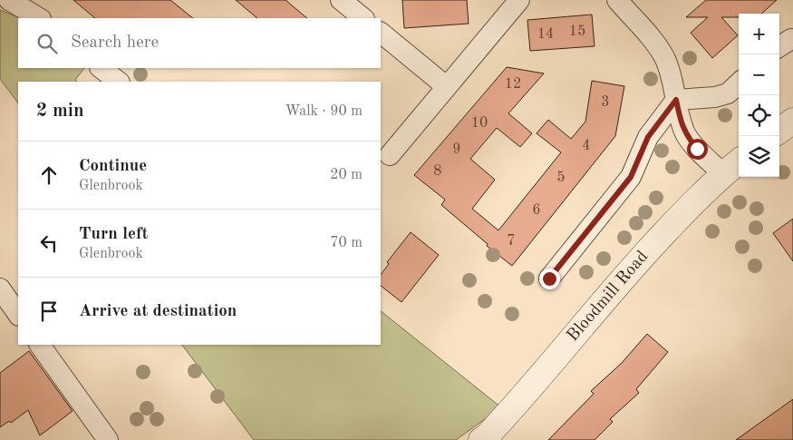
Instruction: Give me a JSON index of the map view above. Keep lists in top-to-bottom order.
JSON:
{
  "streets": {
    "street": ["Bloodmill Road"]
  },
  "house_numbers": [
    "15",
    "14",
    "12",
    "3",
    "10",
    "4",
    "9",
    "8",
    "5",
    "6",
    "7"
  ],
  "page": {
    "map_buttons": ["+", "−"],
    "search": "Search here",
    "heading": ["2 min", "Walk · 90 m"],
    "list": [
      ["Continue", "Glenbrook", "20 m"],
      ["Turn left", "Glenbrook", "70 m"],
      "Arrive at destination"
    ]
  }
}
